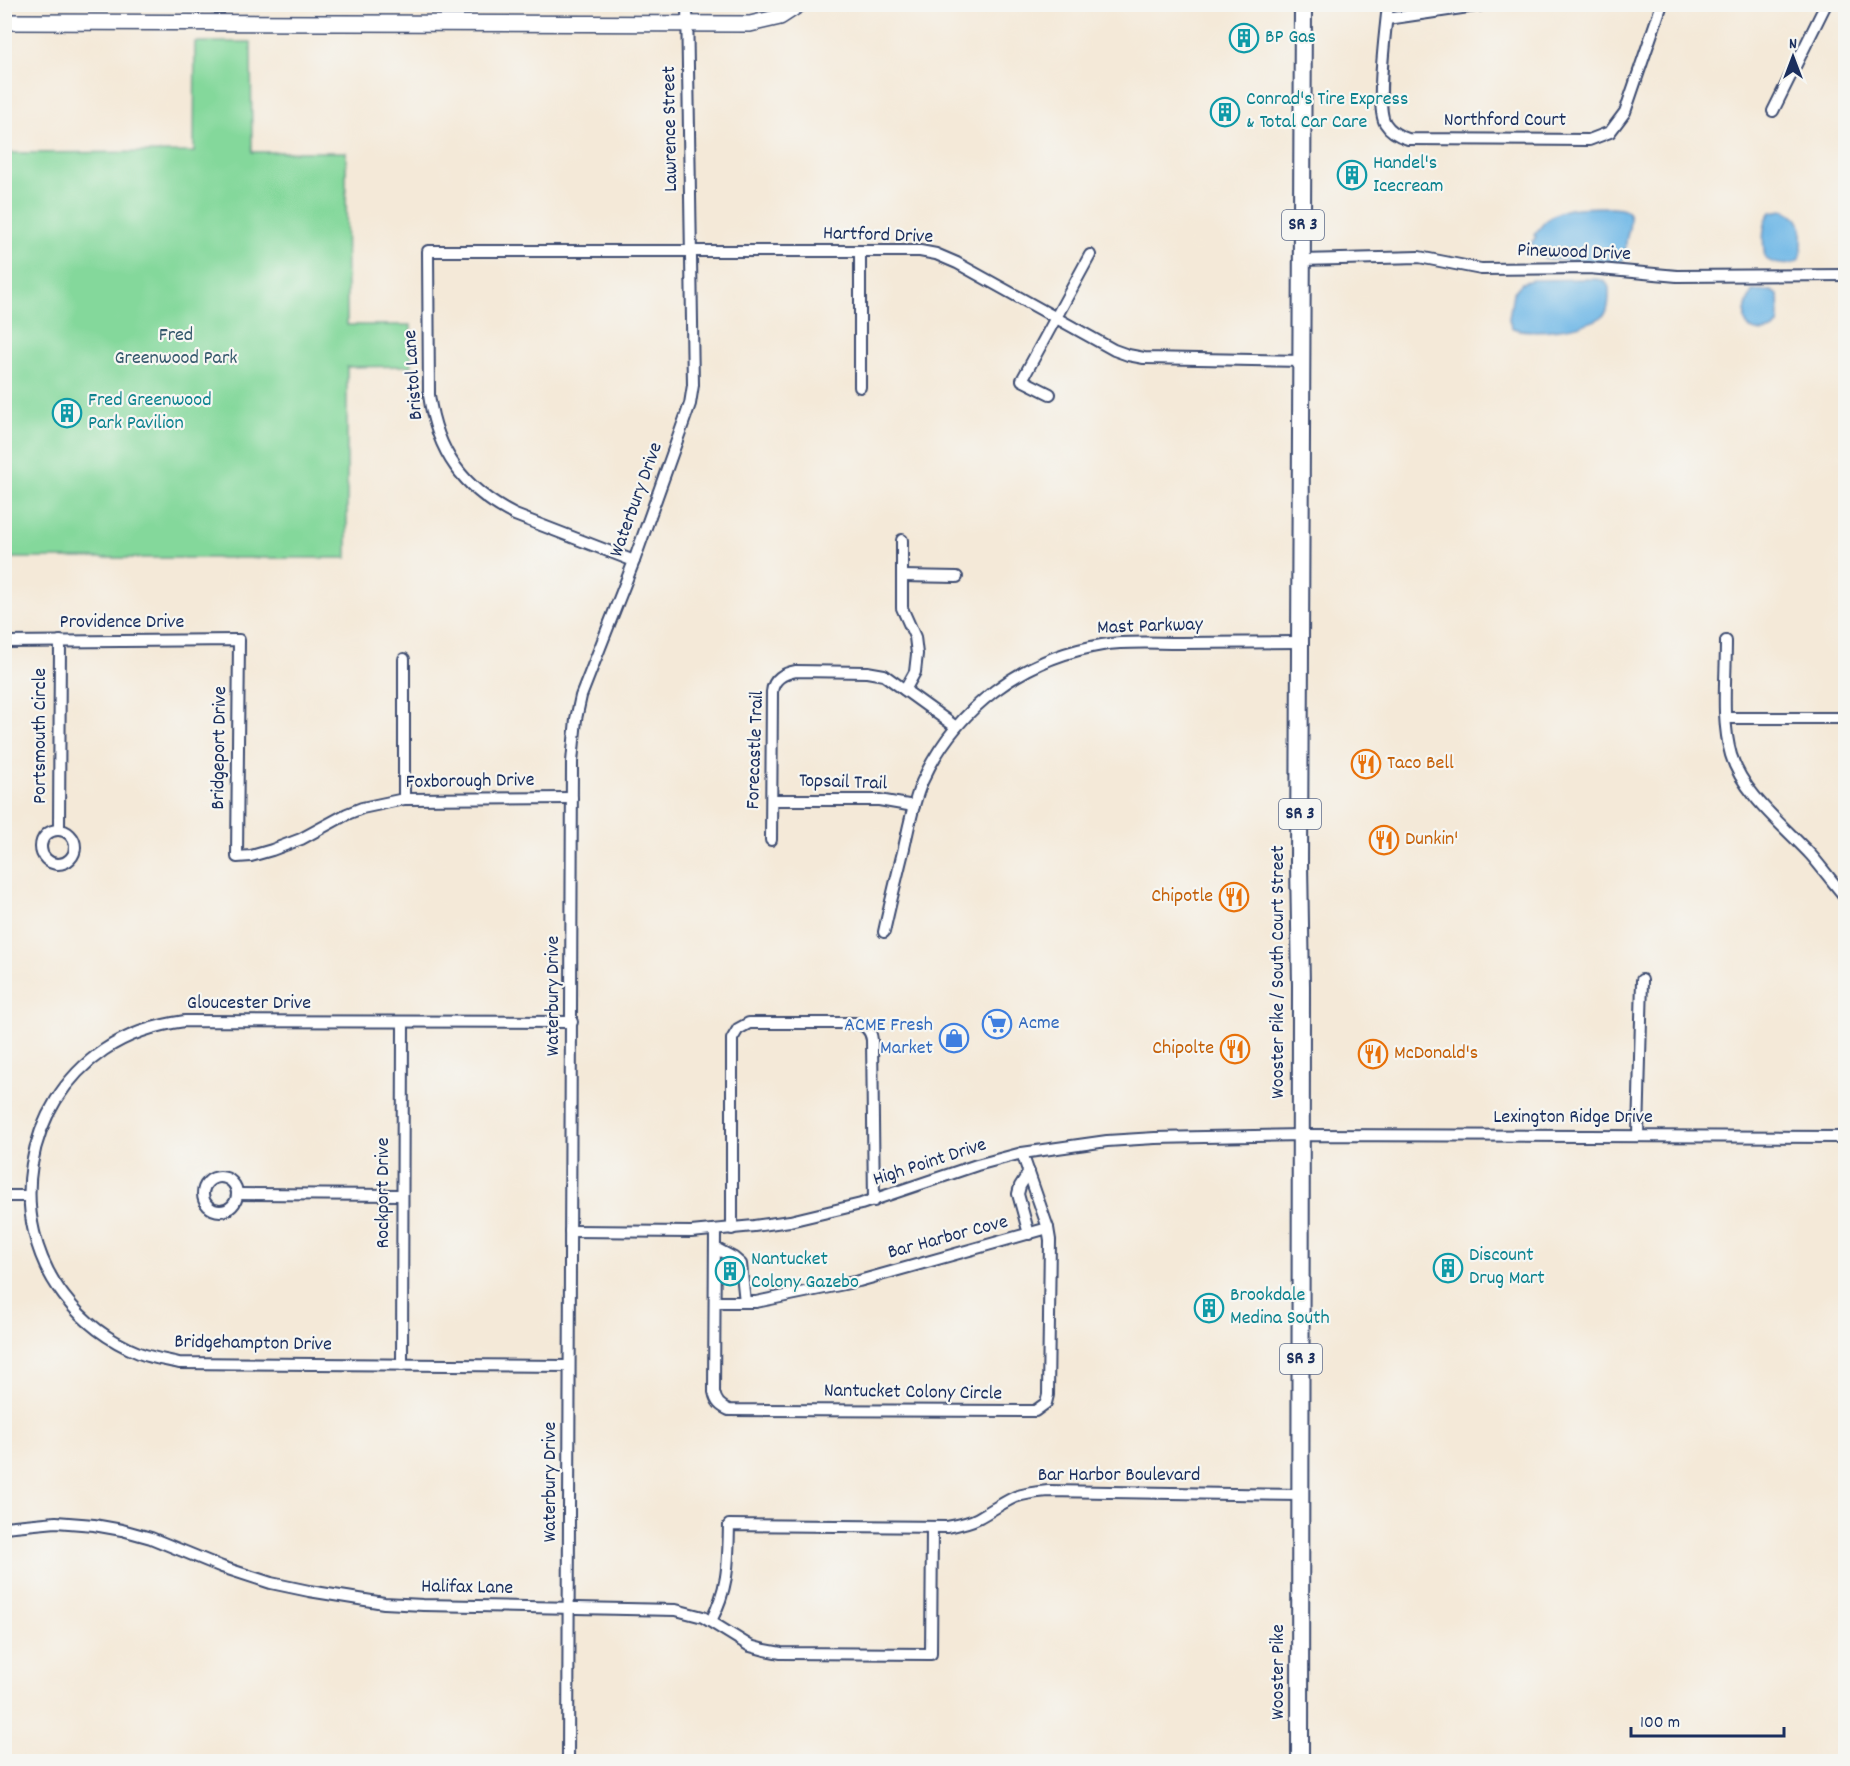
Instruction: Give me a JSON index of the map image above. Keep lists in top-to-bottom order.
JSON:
{
  "streets": {
    "main road": ["SR 3", "Wooster Pike / South Court Street", "Wooster Pike"],
    "street": [
      "Northford Court",
      "Lawrence Street",
      "Hartford Drive",
      "Pinewood Drive",
      "Bristol Lane",
      "Waterbury Drive",
      "Providence Drive",
      "Mast Parkway",
      "Portsmouth Circle",
      "Bridgeport Drive",
      "Forecastle Trail",
      "Foxborough Drive",
      "Topsail Trail",
      "Gloucester Drive",
      "Lexington Ridge Drive",
      "High Point Drive",
      "Rockport Drive",
      "Bar Harbor Cove",
      "Bridgehampton Drive",
      "Nantucket Colony Circle",
      "Bar Harbor Boulevard",
      "Halifax Lane"
    ]
  },
  "crossings": [
    ["Lawrence Street", "Hartford Drive"],
    ["Lawrence Street", "Waterbury Drive"],
    ["SR 3", "Hartford Drive"],
    ["SR 3", "Pinewood Drive"],
    ["SR 3", "Wooster Pike / South Court Street"],
    ["Hartford Drive", "Bristol Lane"],
    ["Hartford Drive", "Waterbury Drive"],
    ["Hartford Drive", "Wooster Pike / South Court Street"],
    ["Bristol Lane", "Waterbury Drive"],
    ["Waterbury Drive", "Foxborough Drive"],
    ["Waterbury Drive", "Gloucester Drive"],
    ["Waterbury Drive", "High Point Drive"],
    ["Waterbury Drive", "Bridgehampton Drive"],
    ["Waterbury Drive", "Halifax Lane"],
    ["Providence Drive", "Portsmouth Circle"],
    ["Providence Drive", "Bridgeport Drive"],
    ["Mast Parkway", "Forecastle Trail"],
    ["Mast Parkway", "Topsail Trail"],
    ["Mast Parkway", "Wooster Pike / South Court Street"],
    ["Bridgeport Drive", "Foxborough Drive"],
    ["Forecastle Trail", "Topsail Trail"],
    ["Wooster Pike / South Court Street", "Lexington Ridge Drive"],
    ["Wooster Pike / South Court Street", "High Point Drive"],
    ["Wooster Pike / South Court Street", "Bar Harbor Boulevard"],
    ["Wooster Pike / South Court Street", "Wooster Pike"],
    ["Gloucester Drive", "Rockport Drive"],
    ["Gloucester Drive", "Bridgehampton Drive"],
    ["Lexington Ridge Drive", "High Point Drive"],
    ["High Point Drive", "Nantucket Colony Circle"],
    ["Rockport Drive", "Bridgehampton Drive"],
    ["Bar Harbor Cove", "Nantucket Colony Circle"],
    ["Bar Harbor Boulevard", "Halifax Lane"]
  ],
  "parks": ["Fred Greenwood Park"],
  "places": {
    "building": [
      "BP Gas",
      "Conrad's Tire Express & Total Car Care",
      "Handel's Icecream",
      "Fred Greenwood Park Pavilion",
      "Discount Drug Mart",
      "Nantucket Colony Gazebo",
      "Brookdale Medina South"
    ],
    "restaurant": [
      "Taco Bell",
      "Dunkin'",
      "Chipotle",
      "Chipolte",
      "McDonald's"
    ],
    "supermarket": ["Acme"],
    "shop": ["ACME Fresh Market"]
  },
  "scale_bar": "100 m",
  "north": "top"
}
